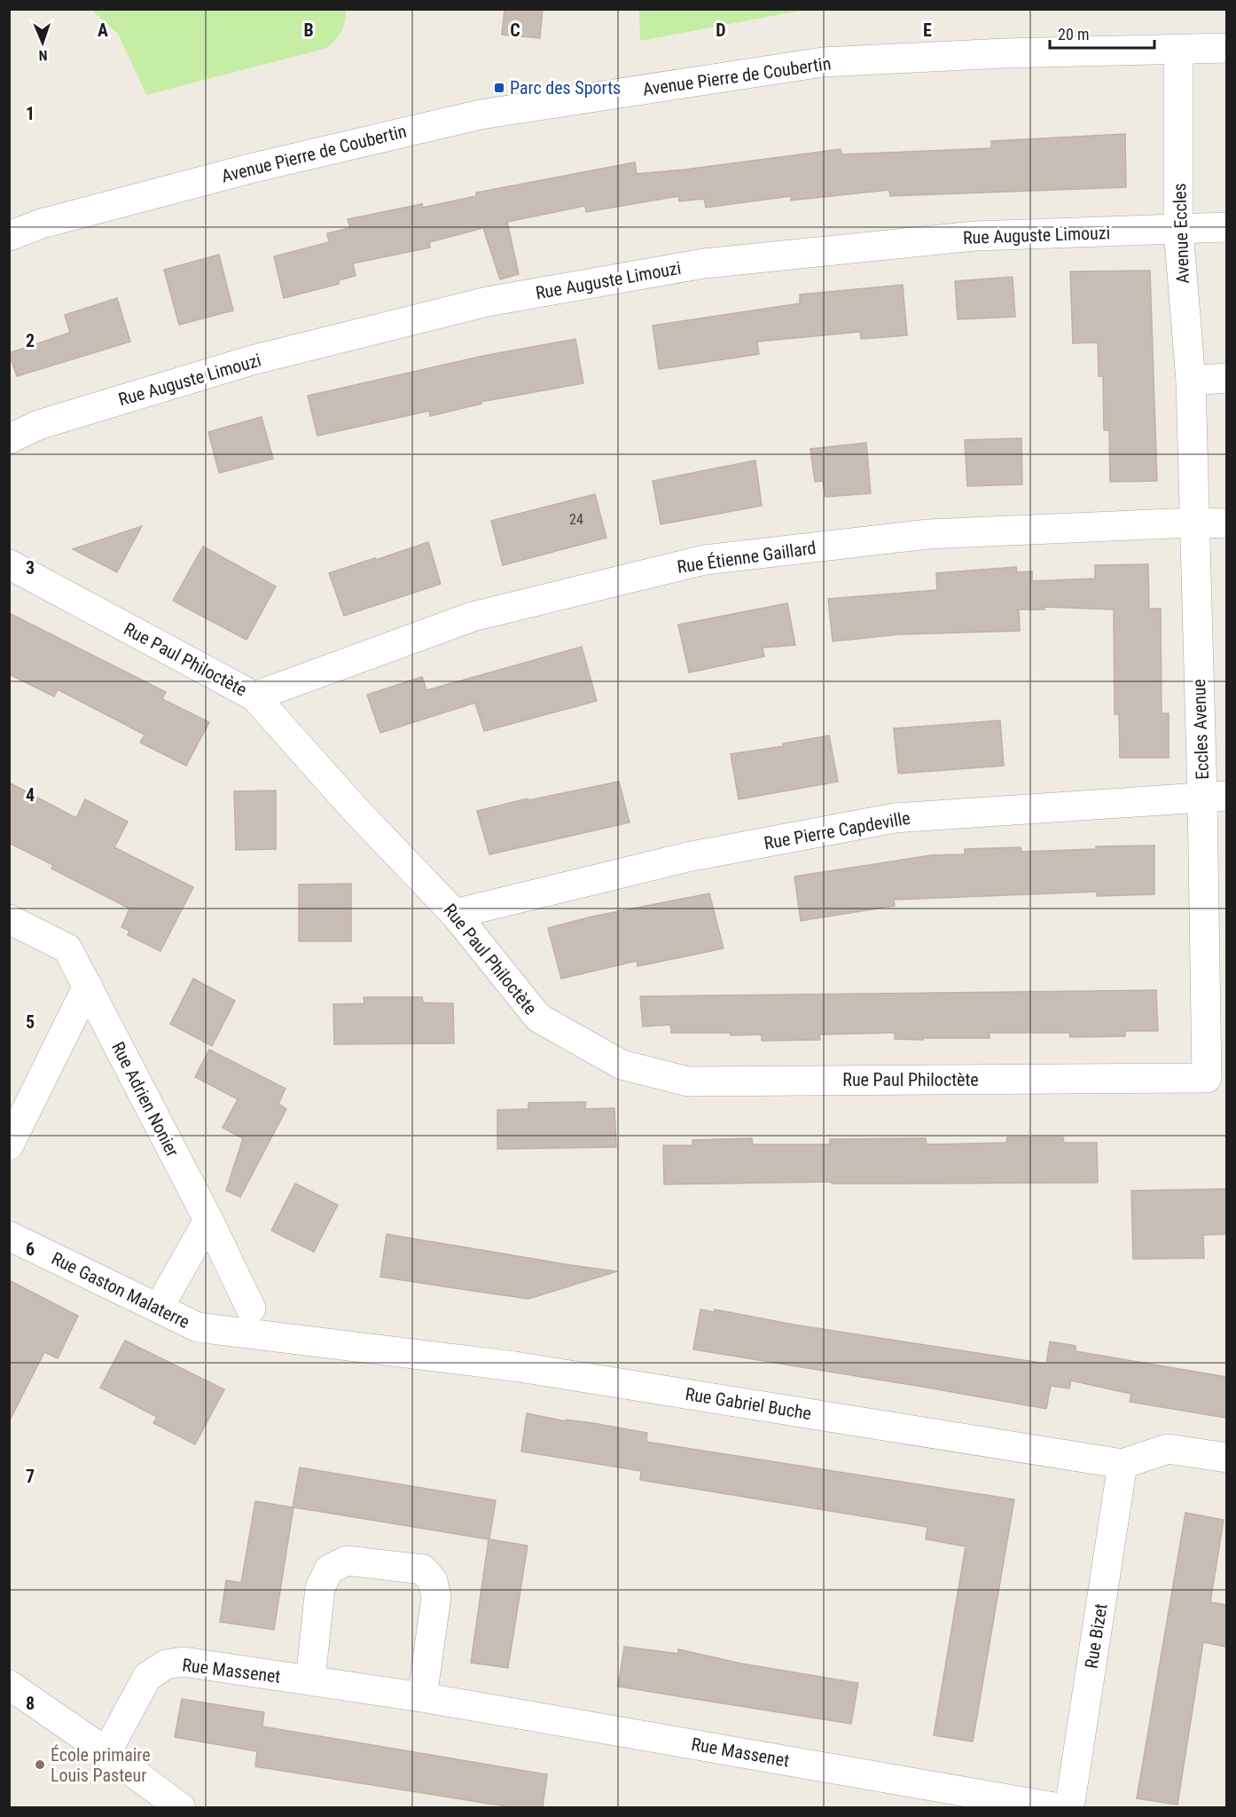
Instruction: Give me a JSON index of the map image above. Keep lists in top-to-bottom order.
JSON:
{
  "streets": {
    "street": [
      "Avenue Pierre de Coubertin",
      "Avenue Eccles",
      "Rue Auguste Limouzi",
      "Rue Étienne Gaillard",
      "Rue Paul Philoctète",
      "Eccles Avenue",
      "Rue Pierre Capdeville",
      "Rue Adrien Nonier",
      "Rue Gaston Malaterre",
      "Rue Gabriel Buche",
      "Rue Bizet",
      "Rue Massenet"
    ]
  },
  "crossings": [
    ["Avenue Pierre de Coubertin", "Avenue Eccles"],
    ["Avenue Eccles", "Rue Auguste Limouzi"],
    ["Avenue Eccles", "Eccles Avenue"],
    ["Rue Étienne Gaillard", "Rue Paul Philoctète"],
    ["Rue Étienne Gaillard", "Eccles Avenue"],
    ["Rue Paul Philoctète", "Eccles Avenue"],
    ["Rue Paul Philoctète", "Rue Pierre Capdeville"],
    ["Eccles Avenue", "Rue Pierre Capdeville"],
    ["Rue Gaston Malaterre", "Rue Gabriel Buche"],
    ["Rue Gabriel Buche", "Rue Bizet"]
  ],
  "places": {
    "transit": ["Parc des Sports"],
    "other": ["École primaire Louis Pasteur"]
  },
  "house_numbers": ["24"],
  "scale_bar": "20 m",
  "north": "bottom",
  "grid": {
    "columns": [
      "A",
      "B",
      "C",
      "D",
      "E"
    ],
    "rows": [
      "1",
      "2",
      "3",
      "4",
      "5",
      "6",
      "7",
      "8"
    ]
  }
}
